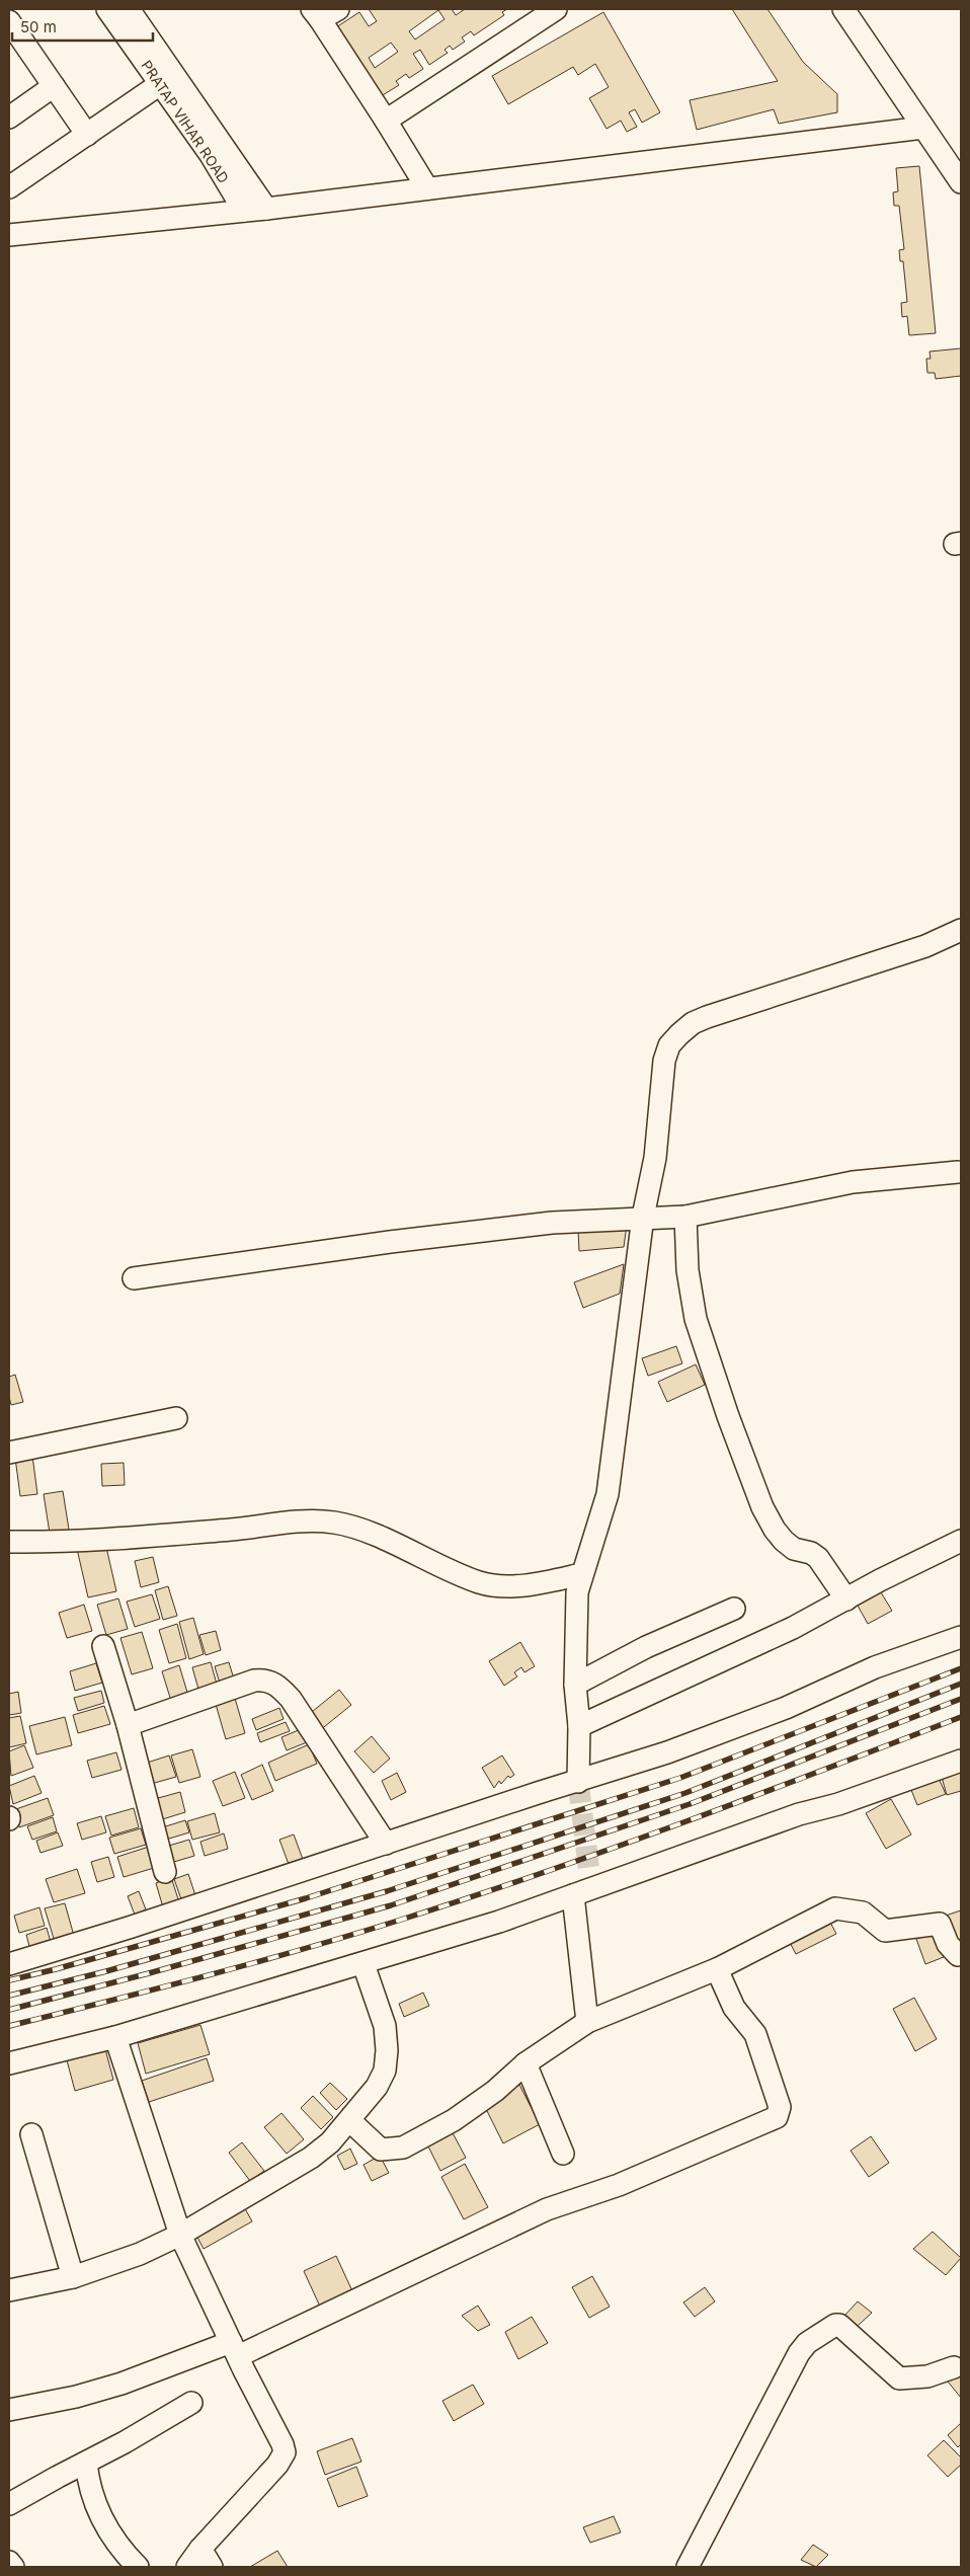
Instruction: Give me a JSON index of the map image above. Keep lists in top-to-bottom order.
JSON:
{
  "streets": {
    "street": ["PRATAP VIHAR ROAD"]
  },
  "scale_bar": "50 m"
}
